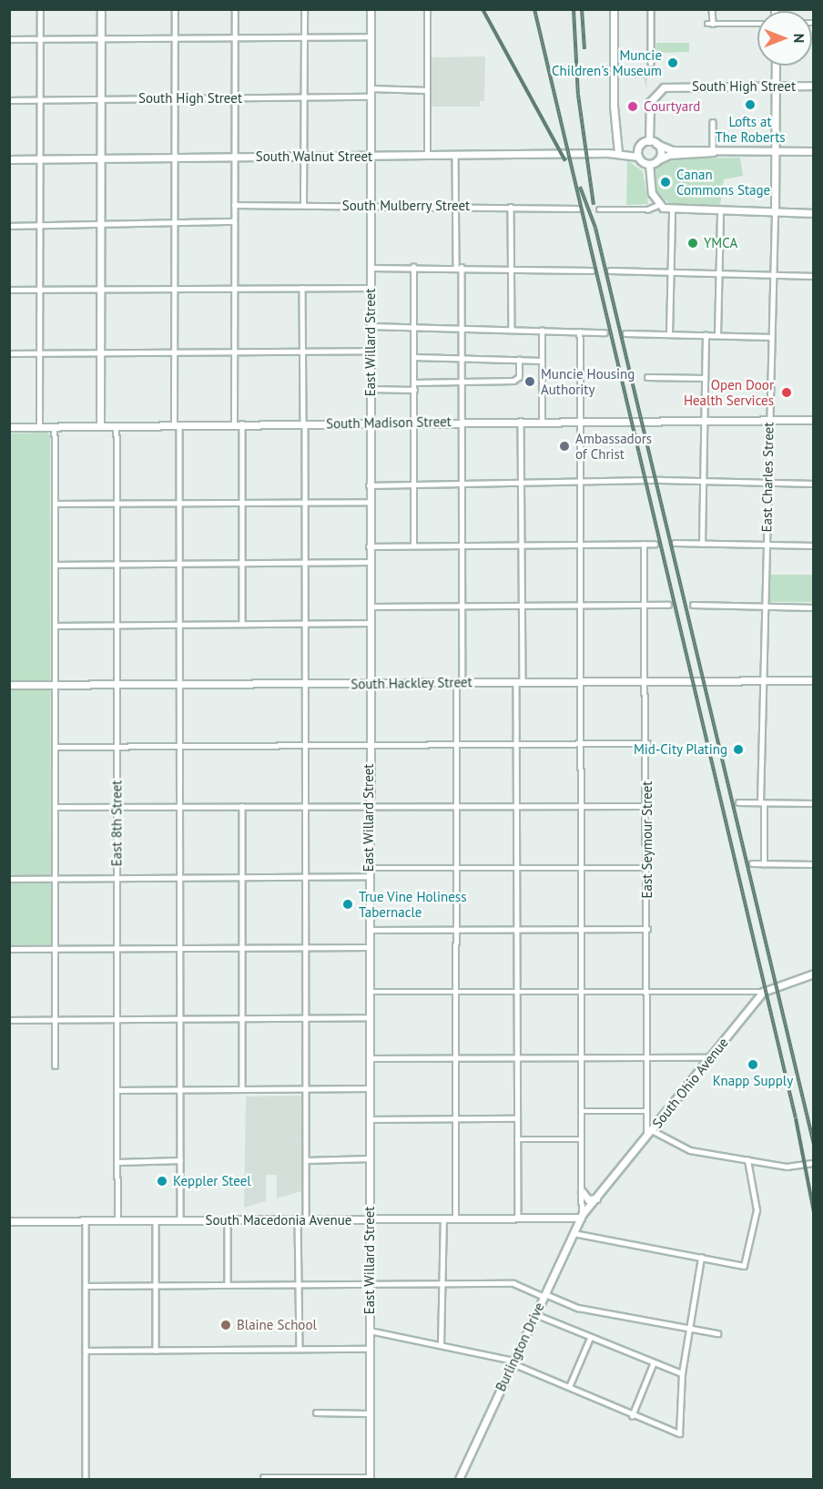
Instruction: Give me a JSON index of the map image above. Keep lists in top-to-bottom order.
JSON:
{
  "streets": {
    "street": [
      "South High Street",
      "South Walnut Street",
      "South Mulberry Street",
      "East Willard Street",
      "South Madison Street",
      "East Charles Street",
      "South Hackley Street",
      "East 8th Street",
      "East Seymour Street",
      "South Ohio Avenue",
      "South Macedonia Avenue",
      "Burlington Drive"
    ]
  },
  "crossings": [
    ["South High Street", "South Walnut Street"],
    ["South High Street", "East Willard Street"],
    ["South High Street", "East Charles Street"],
    ["South Walnut Street", "East Willard Street"],
    ["South Mulberry Street", "East Willard Street"],
    ["East Willard Street", "South Madison Street"],
    ["East Willard Street", "South Hackley Street"],
    ["East Willard Street", "South Macedonia Avenue"],
    ["South Madison Street", "East Charles Street"],
    ["South Madison Street", "East 8th Street"],
    ["East Charles Street", "South Hackley Street"],
    ["South Hackley Street", "East 8th Street"],
    ["South Hackley Street", "East Seymour Street"],
    ["East 8th Street", "South Macedonia Avenue"],
    ["East Seymour Street", "South Ohio Avenue"],
    ["South Ohio Avenue", "South Macedonia Avenue"],
    ["South Ohio Avenue", "Burlington Drive"],
    ["South Macedonia Avenue", "Burlington Drive"]
  ],
  "places": [
    "Muncie Children's Museum",
    "Lofts at The Roberts",
    "Courtyard",
    "Canan Commons Stage",
    "YMCA",
    "Muncie Housing Authority",
    "Open Door Health Services",
    "Ambassadors of Christ",
    "Mid-City Plating",
    "True Vine Holiness Tabernacle",
    "Knapp Supply",
    "Keppler Steel",
    "Blaine School"
  ],
  "north": "right"
}
